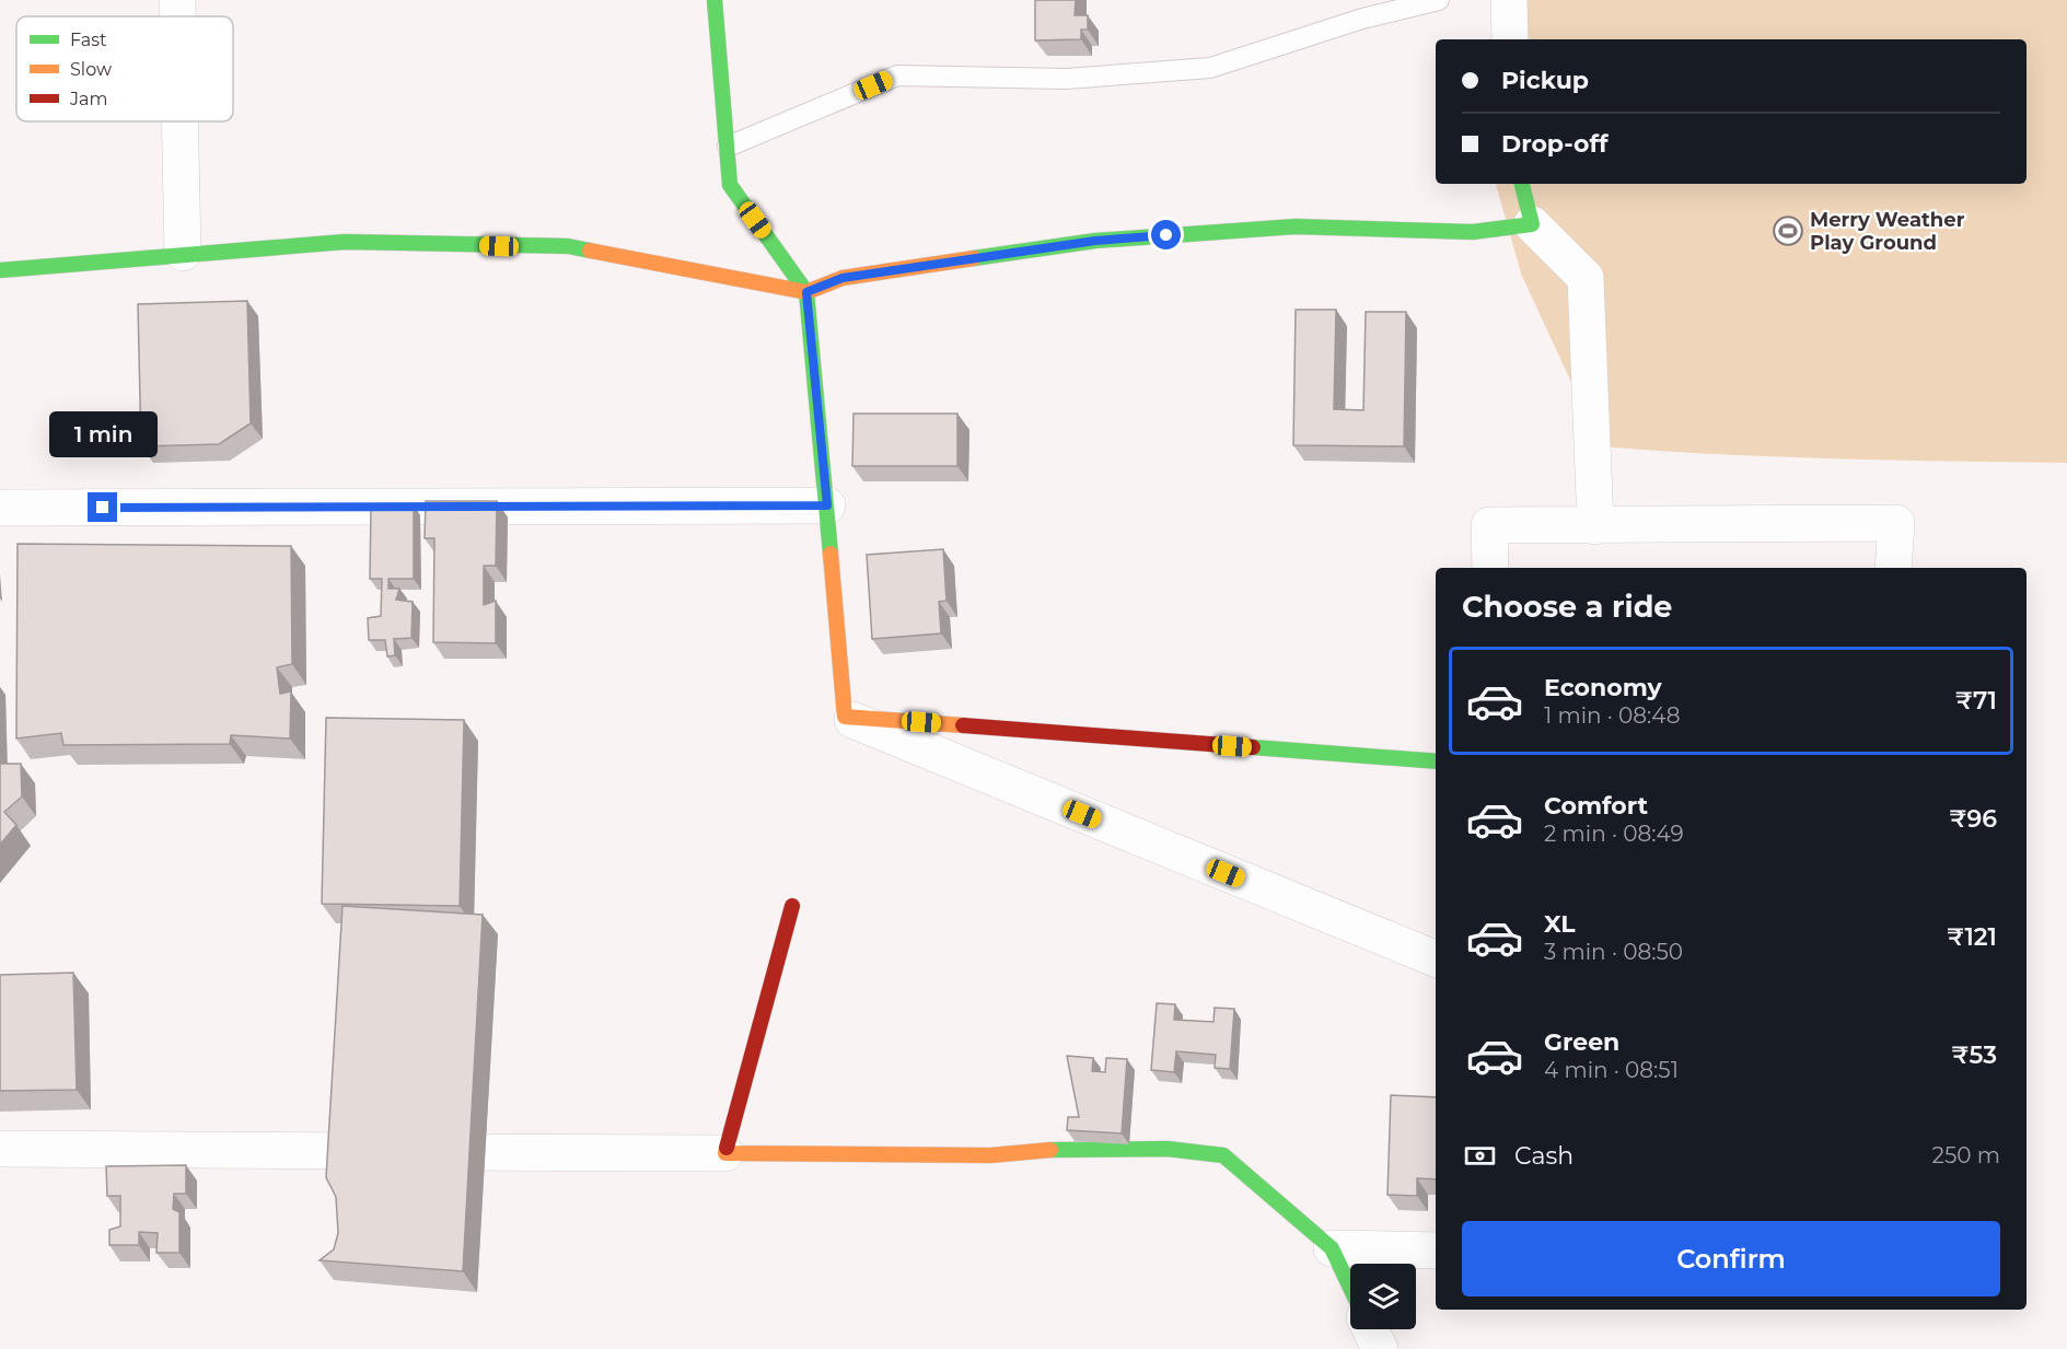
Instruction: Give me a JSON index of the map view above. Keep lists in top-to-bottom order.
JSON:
{
  "places": {
    "sports": ["Merry Weather Play Ground"]
  },
  "legend": ["Fast", "Slow", "Jam"],
  "page": {
    "banner": ["Pickup", "Drop-off"],
    "bubble": "1 min",
    "heading": "Choose a ride",
    "list": [
      {
        "name": "Economy",
        "note": "1 min · 08:48",
        "value": "₹71"
      },
      {
        "name": "Comfort",
        "note": "2 min · 08:49",
        "value": "₹96"
      },
      {
        "name": "XL",
        "note": "3 min · 08:50",
        "value": "₹121"
      },
      {
        "name": "Green",
        "note": "4 min · 08:51",
        "value": "₹53"
      }
    ],
    "pay": ["Cash", "250 m"],
    "buttons": "Confirm"
  }
}
